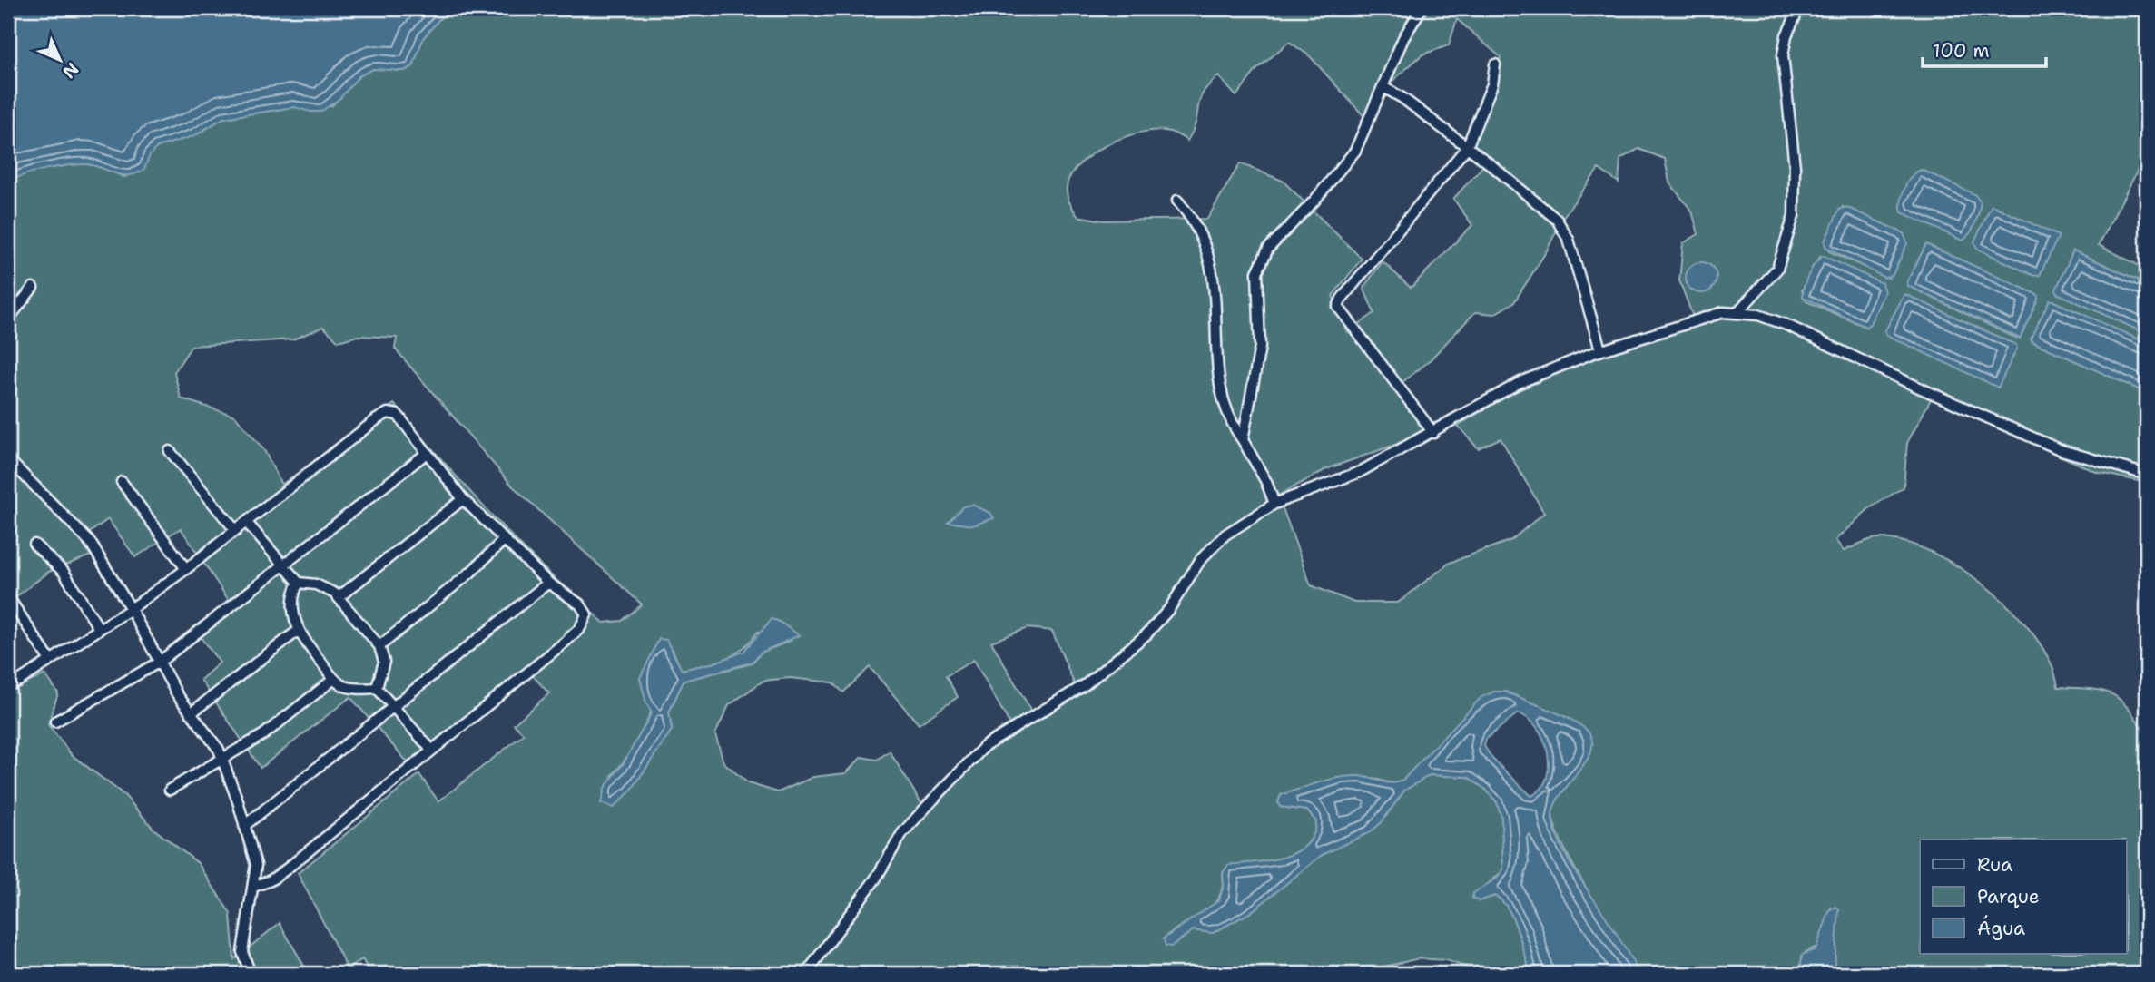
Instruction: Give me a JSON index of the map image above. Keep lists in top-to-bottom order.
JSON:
{
  "legend": ["Rua", "Parque", "Água"],
  "scale_bar": "100 m",
  "north": "bottom right"
}
